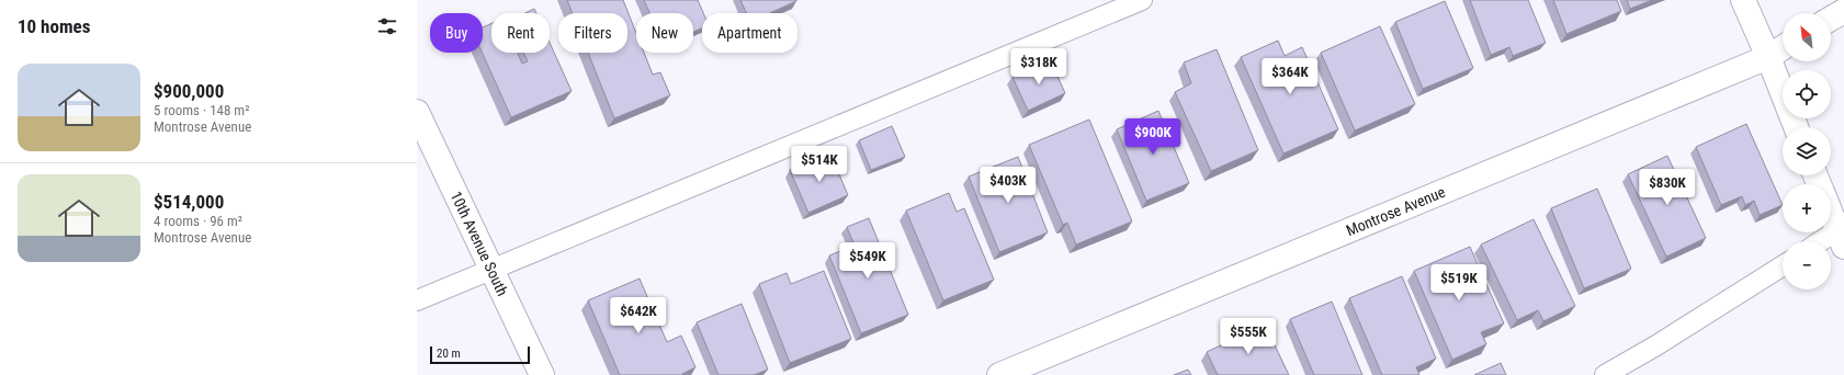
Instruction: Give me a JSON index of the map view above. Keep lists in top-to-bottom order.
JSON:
{
  "streets": {
    "street": ["Montrose Avenue", "10th Avenue South"]
  },
  "scale_bar": "20 m",
  "north": "top left",
  "page": {
    "heading": "10 homes",
    "map_buttons": ["+", "−"],
    "chip": [
      "Buy",
      "Rent",
      "Filters",
      "New",
      "Apartment"
    ],
    "price": [
      "$318K",
      "$364K",
      "$900K",
      "$514K",
      "$403K",
      "$830K",
      "$549K",
      "$519K",
      "$642K",
      "$555K"
    ],
    "list": [
      {
        "name": "$900,000",
        "note": "5 rooms · 148 m² · Montrose Avenue"
      },
      {
        "name": "$514,000",
        "note": "4 rooms · 96 m² · Montrose Avenue"
      }
    ],
    "scale": "20 m"
  }
}
